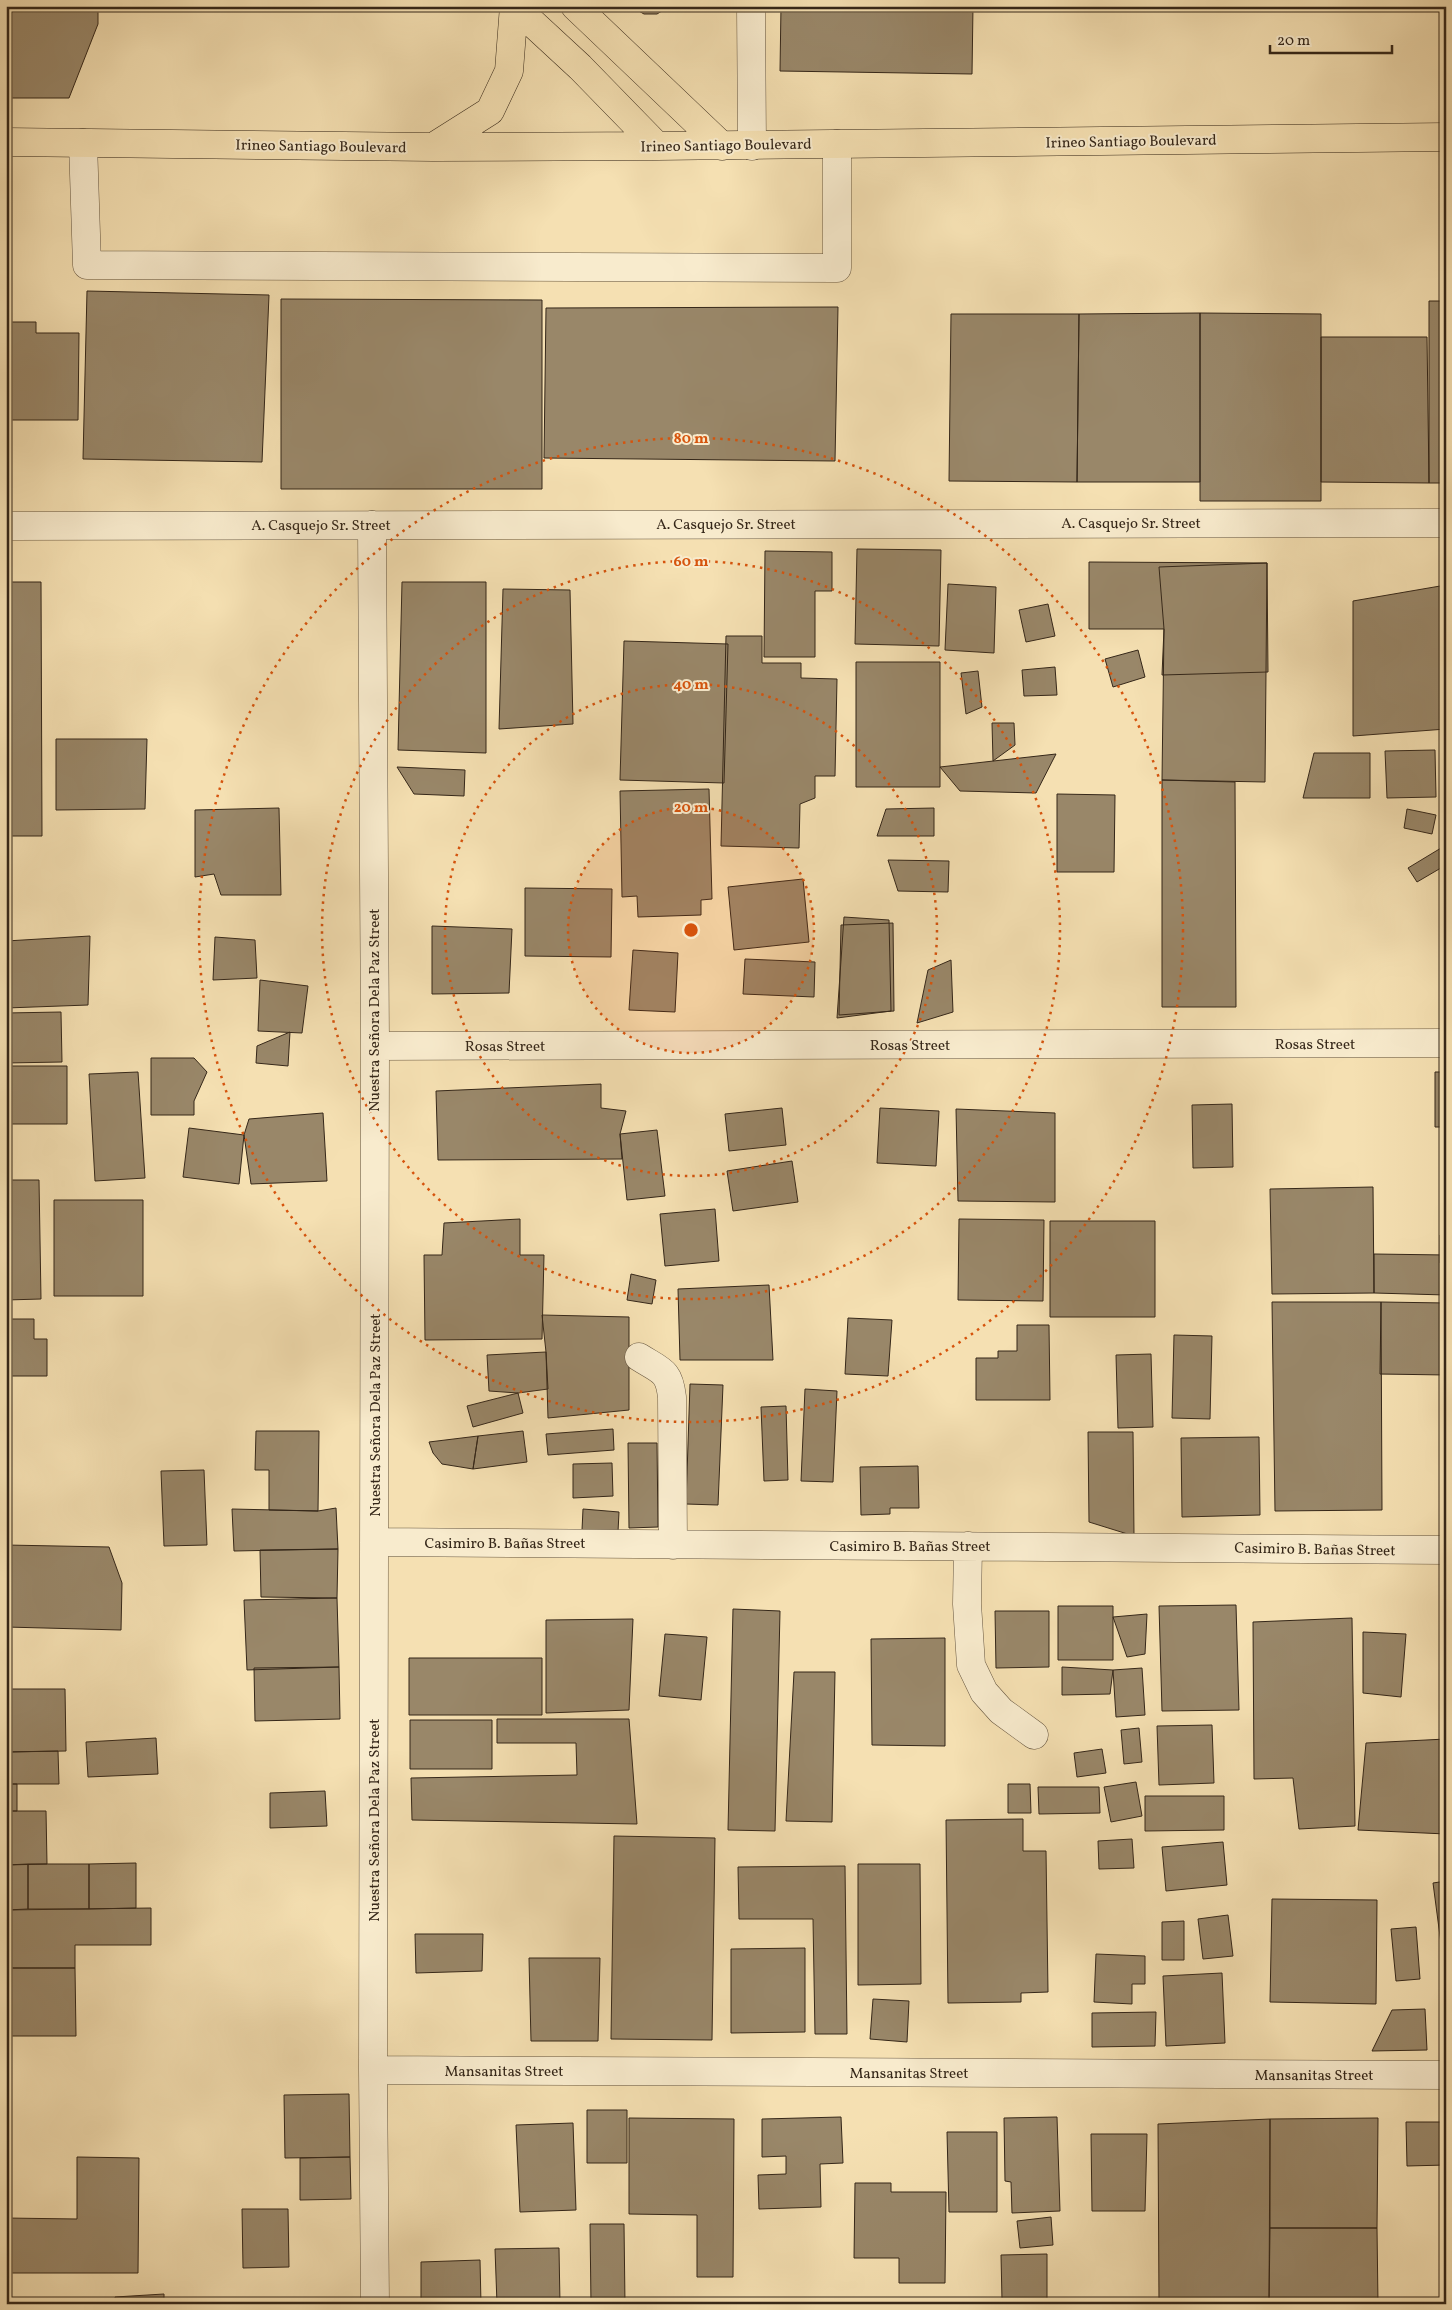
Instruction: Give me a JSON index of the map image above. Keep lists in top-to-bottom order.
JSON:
{
  "streets": {
    "main road": ["Irineo Santiago Boulevard"],
    "street": [
      "A. Casquejo Sr. Street",
      "Nuestra Señora Dela Paz Street",
      "Rosas Street",
      "Casimiro B. Bañas Street",
      "Mansanitas Street"
    ]
  },
  "crossings": [
    ["A. Casquejo Sr. Street", "Nuestra Señora Dela Paz Street"],
    ["Nuestra Señora Dela Paz Street", "Rosas Street"],
    ["Nuestra Señora Dela Paz Street", "Casimiro B. Bañas Street"],
    ["Nuestra Señora Dela Paz Street", "Mansanitas Street"]
  ],
  "scale_bar": "20 m",
  "rings": [
    "80 m",
    "60 m",
    "40 m",
    "20 m"
  ]
}
